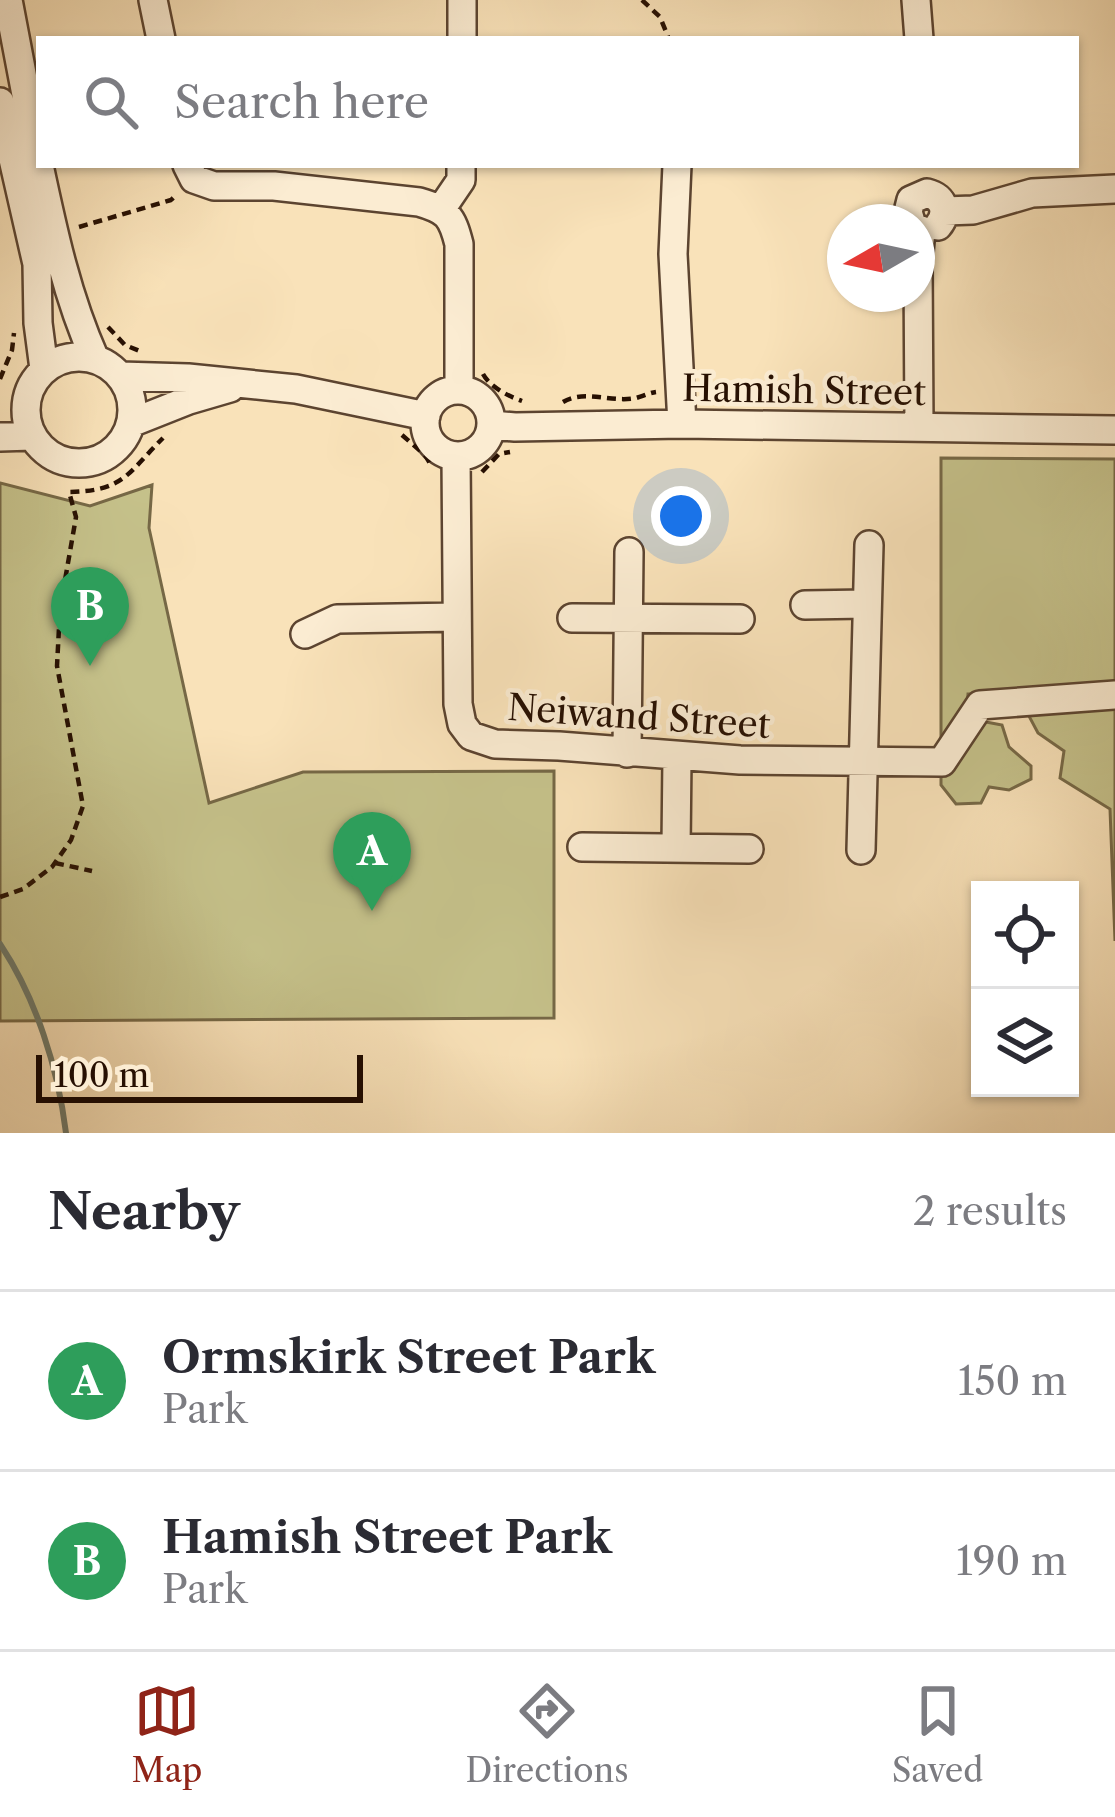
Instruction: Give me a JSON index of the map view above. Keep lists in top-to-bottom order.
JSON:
{
  "streets": {
    "street": ["Hamish Street", "Neiwand Street"]
  },
  "crossings": [
    ["Hamish Street", "Neiwand Street"]
  ],
  "scale_bar": "100 m",
  "north": "left",
  "page": {
    "search": "Search here",
    "pins": ["B", "A"],
    "scale": "100 m",
    "heading": ["Nearby", "2 results"],
    "list": [
      {
        "mark": "A",
        "name": "Ormskirk Street Park",
        "note": "Park",
        "value": "150 m"
      },
      {
        "mark": "B",
        "name": "Hamish Street Park",
        "note": "Park",
        "value": "190 m"
      }
    ],
    "nav": ["Map", "Directions", "Saved"]
  }
}
